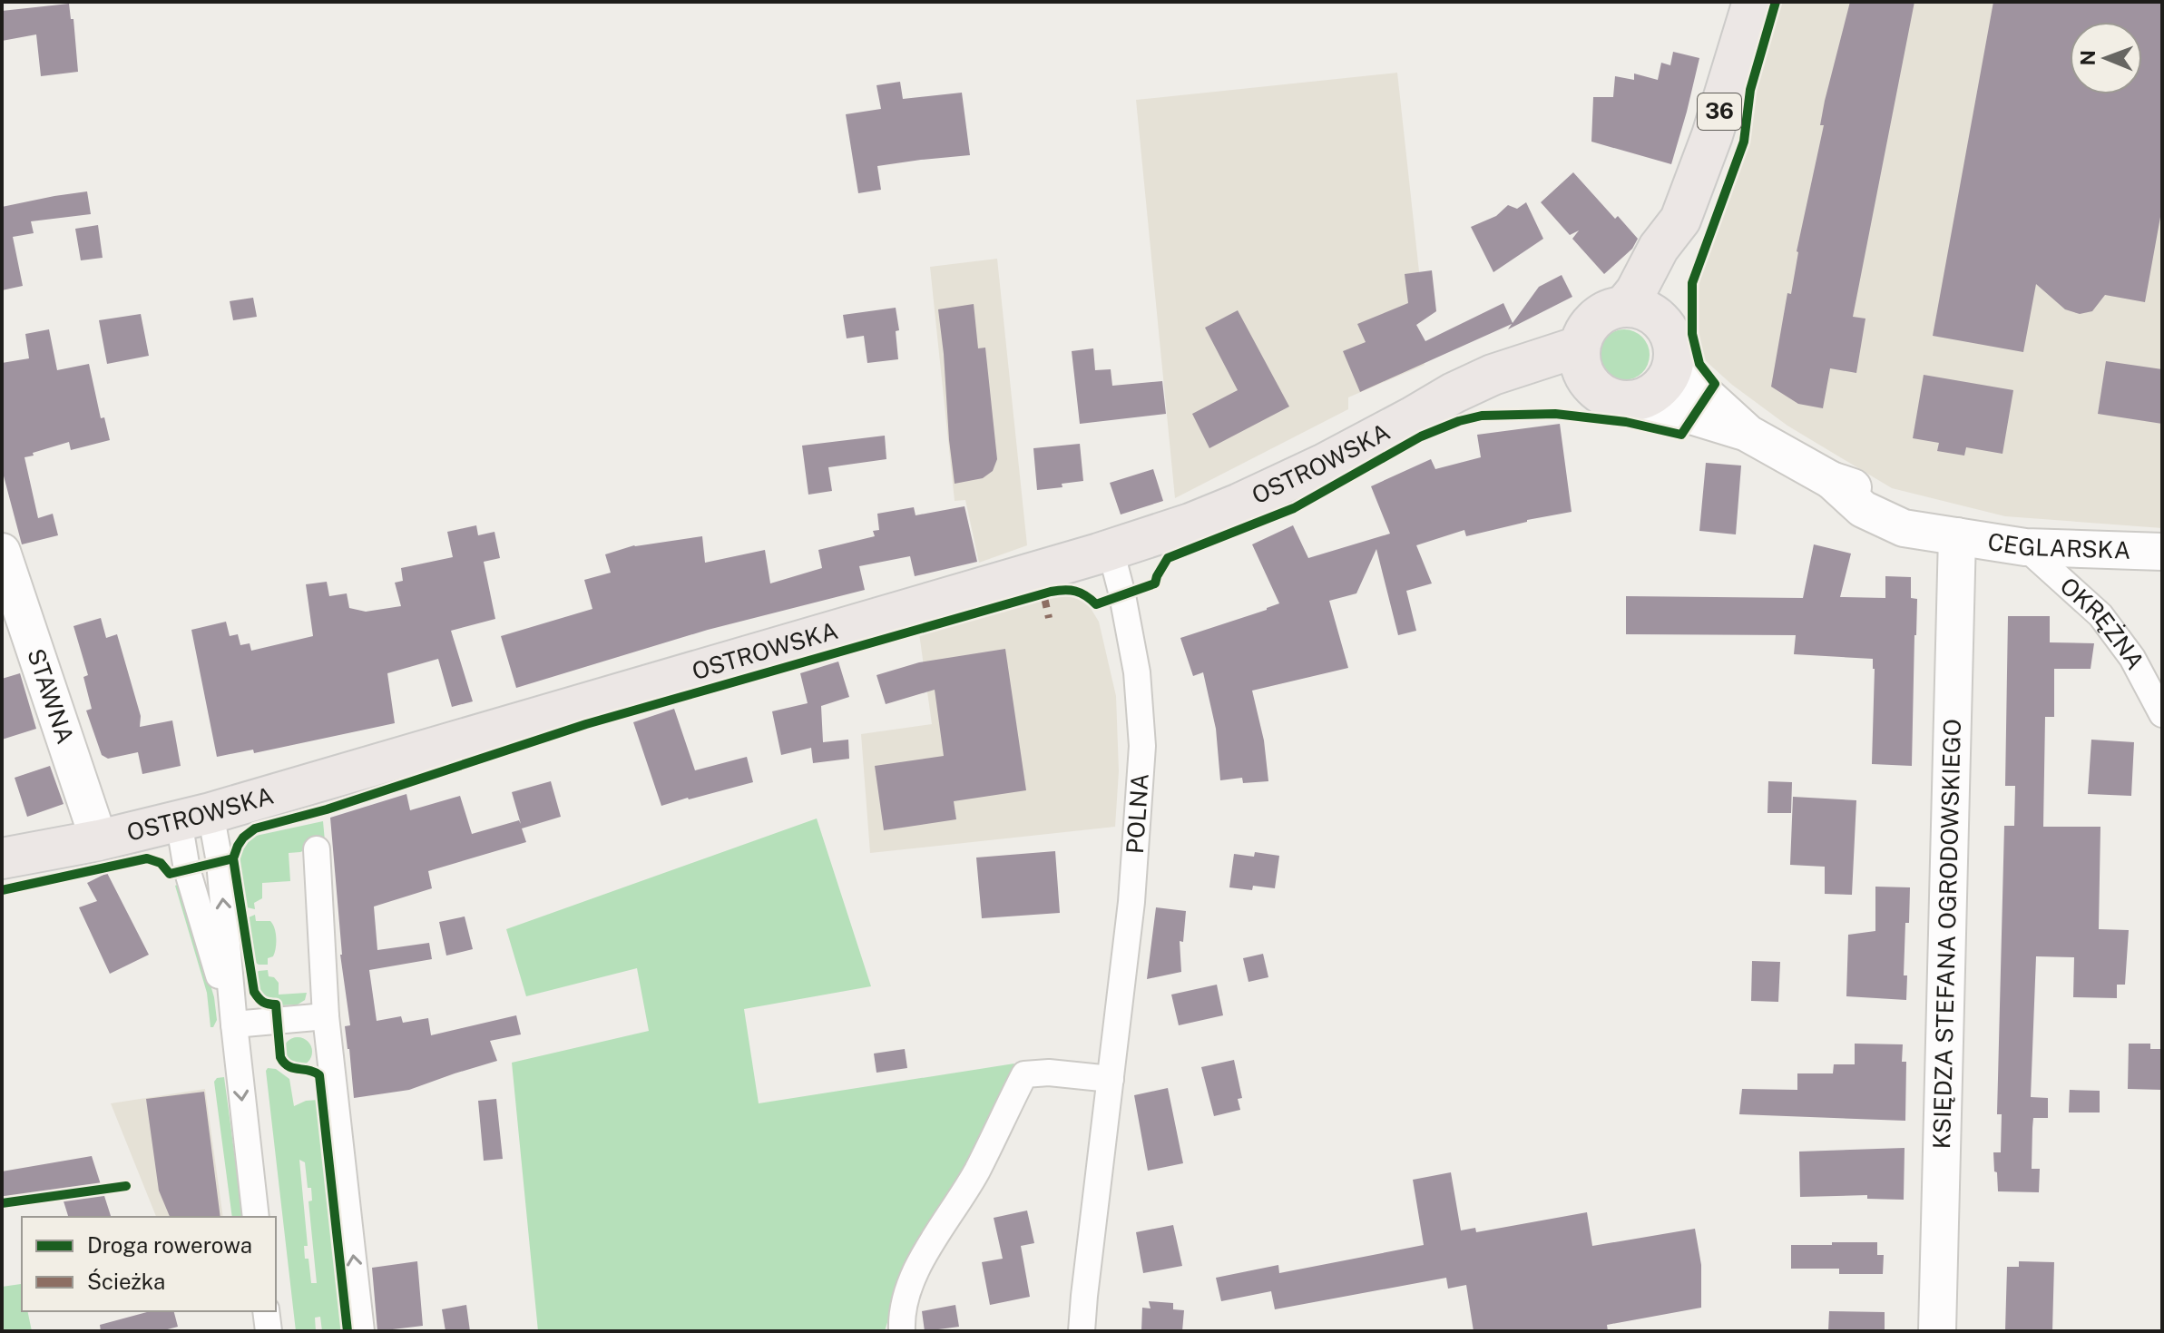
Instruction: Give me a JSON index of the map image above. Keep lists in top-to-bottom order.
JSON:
{
  "streets": {
    "main road": ["36", "OSTROWSKA"],
    "street": [
      "CEGLARSKA",
      "OKRĘŻNA",
      "STAWNA",
      "POLNA",
      "KSIĘDZA STEFANA OGRODOWSKIEGO"
    ]
  },
  "crossings": [
    ["36", "OSTROWSKA"],
    ["36", "CEGLARSKA"],
    ["OSTROWSKA", "CEGLARSKA"],
    ["OSTROWSKA", "STAWNA"],
    ["OSTROWSKA", "POLNA"],
    ["CEGLARSKA", "OKRĘŻNA"],
    ["CEGLARSKA", "KSIĘDZA STEFANA OGRODOWSKIEGO"]
  ],
  "legend": ["Droga rowerowa", "Ścieżka"],
  "north": "left"
}
